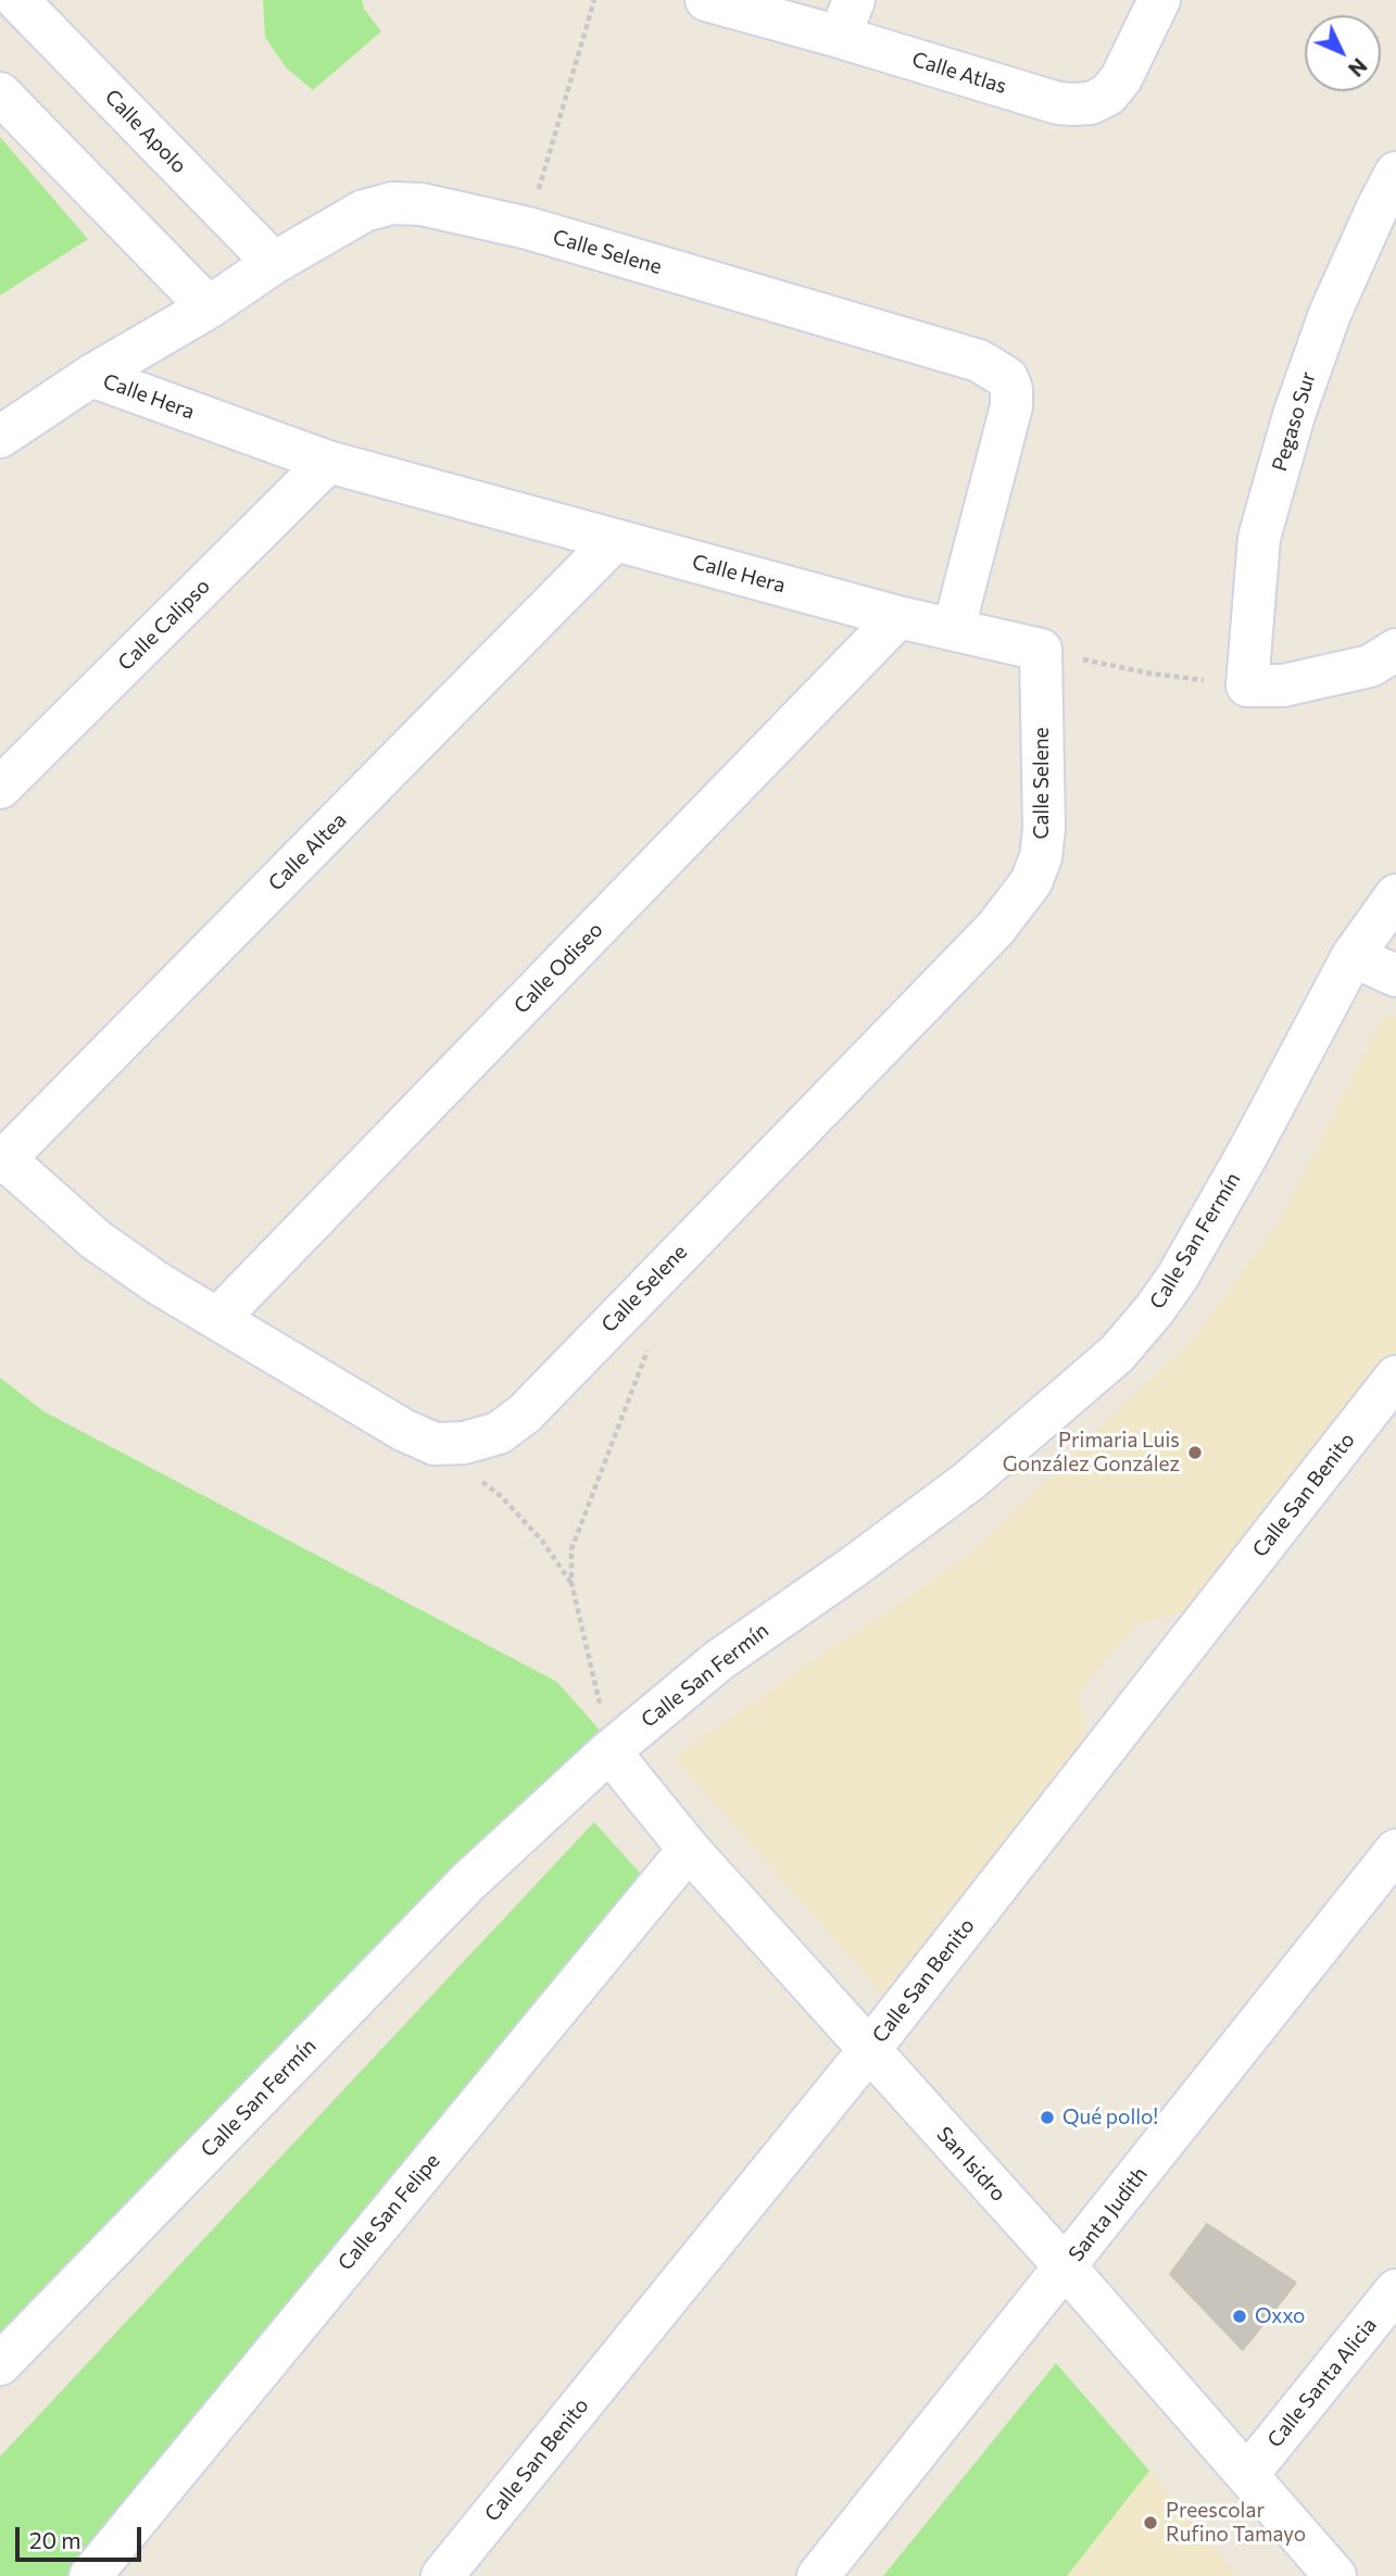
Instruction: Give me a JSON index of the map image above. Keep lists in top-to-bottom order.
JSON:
{
  "streets": {
    "street": [
      "Calle Atlas",
      "Calle Apolo",
      "Calle Selene",
      "Calle Hera",
      "Pegaso Sur",
      "Calle Calipso",
      "Calle Altea",
      "Calle Odiseo",
      "Calle San Fermín",
      "Calle San Benito",
      "San Isidro",
      "Calle San Felipe",
      "Santa Judith",
      "Calle Santa Alicia"
    ]
  },
  "crossings": [
    ["Calle Apolo", "Calle Selene"],
    ["Calle Selene", "Calle Hera"],
    ["Calle Selene", "Calle Altea"],
    ["Calle Selene", "Calle Odiseo"],
    ["Calle Hera", "Calle Calipso"],
    ["Calle Hera", "Calle Altea"],
    ["Calle Hera", "Calle Odiseo"],
    ["Calle San Fermín", "San Isidro"],
    ["Calle San Benito", "San Isidro"],
    ["San Isidro", "Calle San Felipe"],
    ["San Isidro", "Santa Judith"],
    ["San Isidro", "Calle Santa Alicia"]
  ],
  "places": [
    "Primaria Luis González González",
    "Qué pollo!",
    "Oxxo",
    "Preescolar Rufino Tamayo"
  ],
  "scale_bar": "20 m",
  "north": "bottom right"
}
